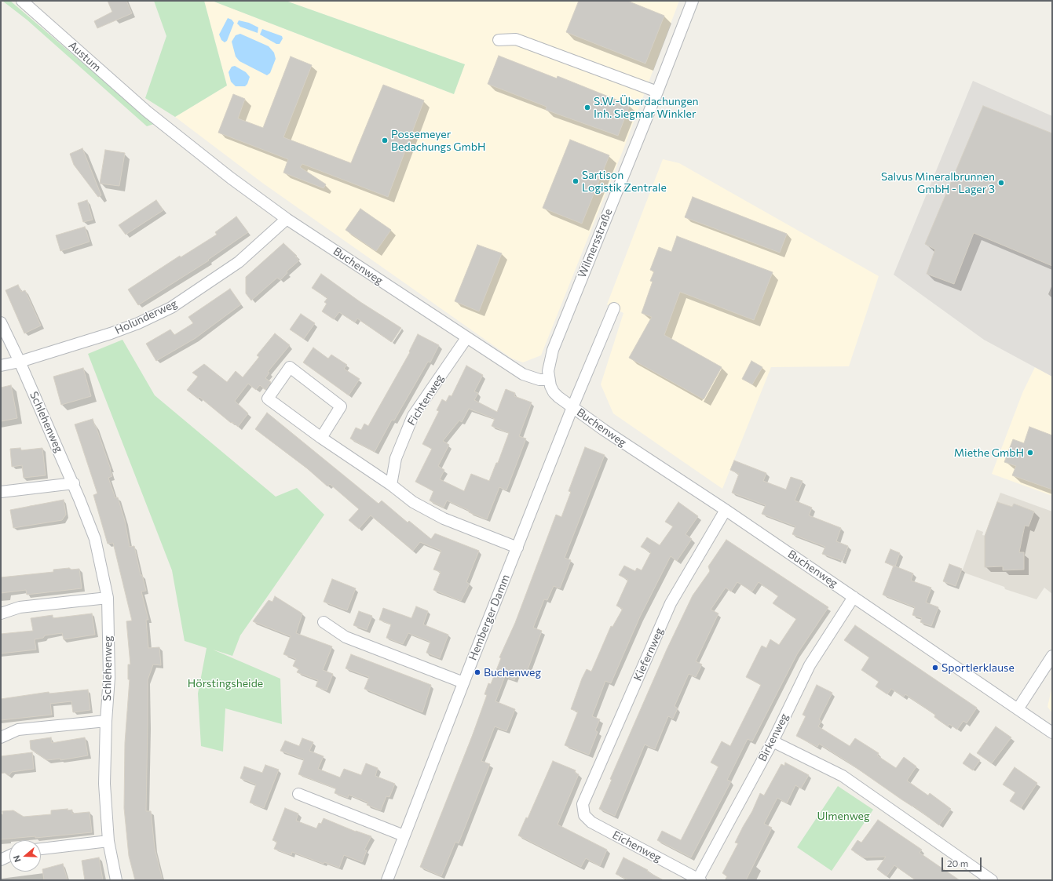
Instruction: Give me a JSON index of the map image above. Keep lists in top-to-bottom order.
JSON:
{
  "streets": {
    "street": [
      "Austum",
      "Wilmersstraße",
      "Buchenweg",
      "Holunderweg",
      "Fichtenweg",
      "Schlehenweg",
      "Hemberger Damm",
      "Kiefernweg",
      "Birkenweg",
      "Eichenweg"
    ]
  },
  "crossings": [
    ["Austum", "Buchenweg"],
    ["Wilmersstraße", "Buchenweg"],
    ["Buchenweg", "Holunderweg"],
    ["Buchenweg", "Fichtenweg"],
    ["Buchenweg", "Hemberger Damm"],
    ["Buchenweg", "Kiefernweg"],
    ["Buchenweg", "Birkenweg"],
    ["Holunderweg", "Schlehenweg"],
    ["Kiefernweg", "Eichenweg"],
    ["Birkenweg", "Eichenweg"]
  ],
  "parks": ["Hörstingsheide", "Ulmenweg"],
  "places": [
    "S.W.-Überdachungen Inh. Siegmar Winkler",
    "Possemeyer Bedachungs GmbH",
    "Sartison Logistik Zentrale",
    "Salvus Mineralbrunnen GmbH - Lager 3",
    "Miethe GmbH",
    "Sportlerklause",
    "Buchenweg"
  ],
  "scale_bar": "20 m",
  "north": "left"
}
